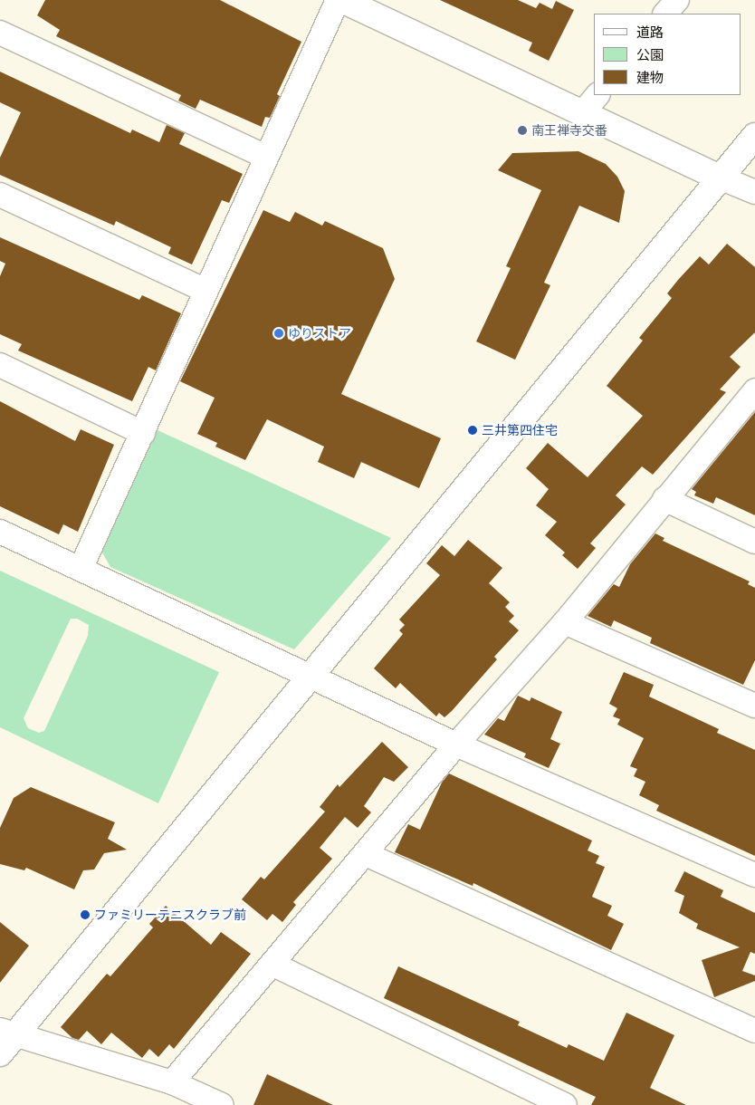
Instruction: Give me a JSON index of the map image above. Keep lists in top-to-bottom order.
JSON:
{
  "places": [
    "南王禅寺交番",
    "ゆりストア",
    "三井第四住宅",
    "ファミリーテニスクラブ前"
  ],
  "legend": ["道路", "公園", "建物"]
}
